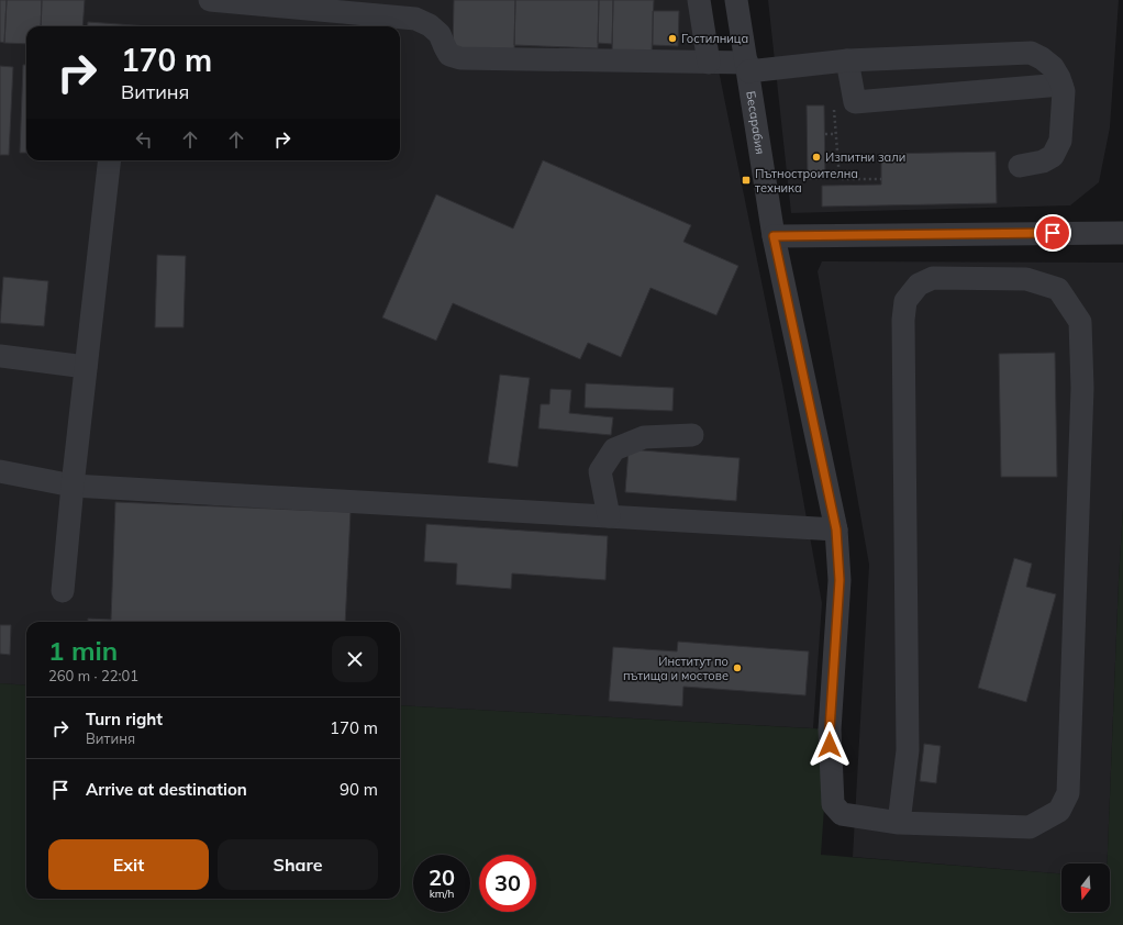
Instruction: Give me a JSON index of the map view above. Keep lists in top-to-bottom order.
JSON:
{
  "streets": {
    "street": ["Бесарабия"]
  },
  "places": {
    "other": ["Гостилница", "Изпитни зали", "Институт по пътища и мостове"],
    "transit": ["Пътностроителна техника"]
  },
  "north": "bottom",
  "page": {
    "turn": ["170 m", "Витиня"],
    "heading": ["1 min", "260 m · 22:01"],
    "list": [
      {
        "name": "Turn right",
        "note": "Витиня",
        "value": "170 m"
      },
      {
        "name": "Arrive at destination",
        "value": "90 m"
      }
    ],
    "buttons": ["Exit", "Share"],
    "speed": "20 km/h",
    "limit": "30"
  }
}
